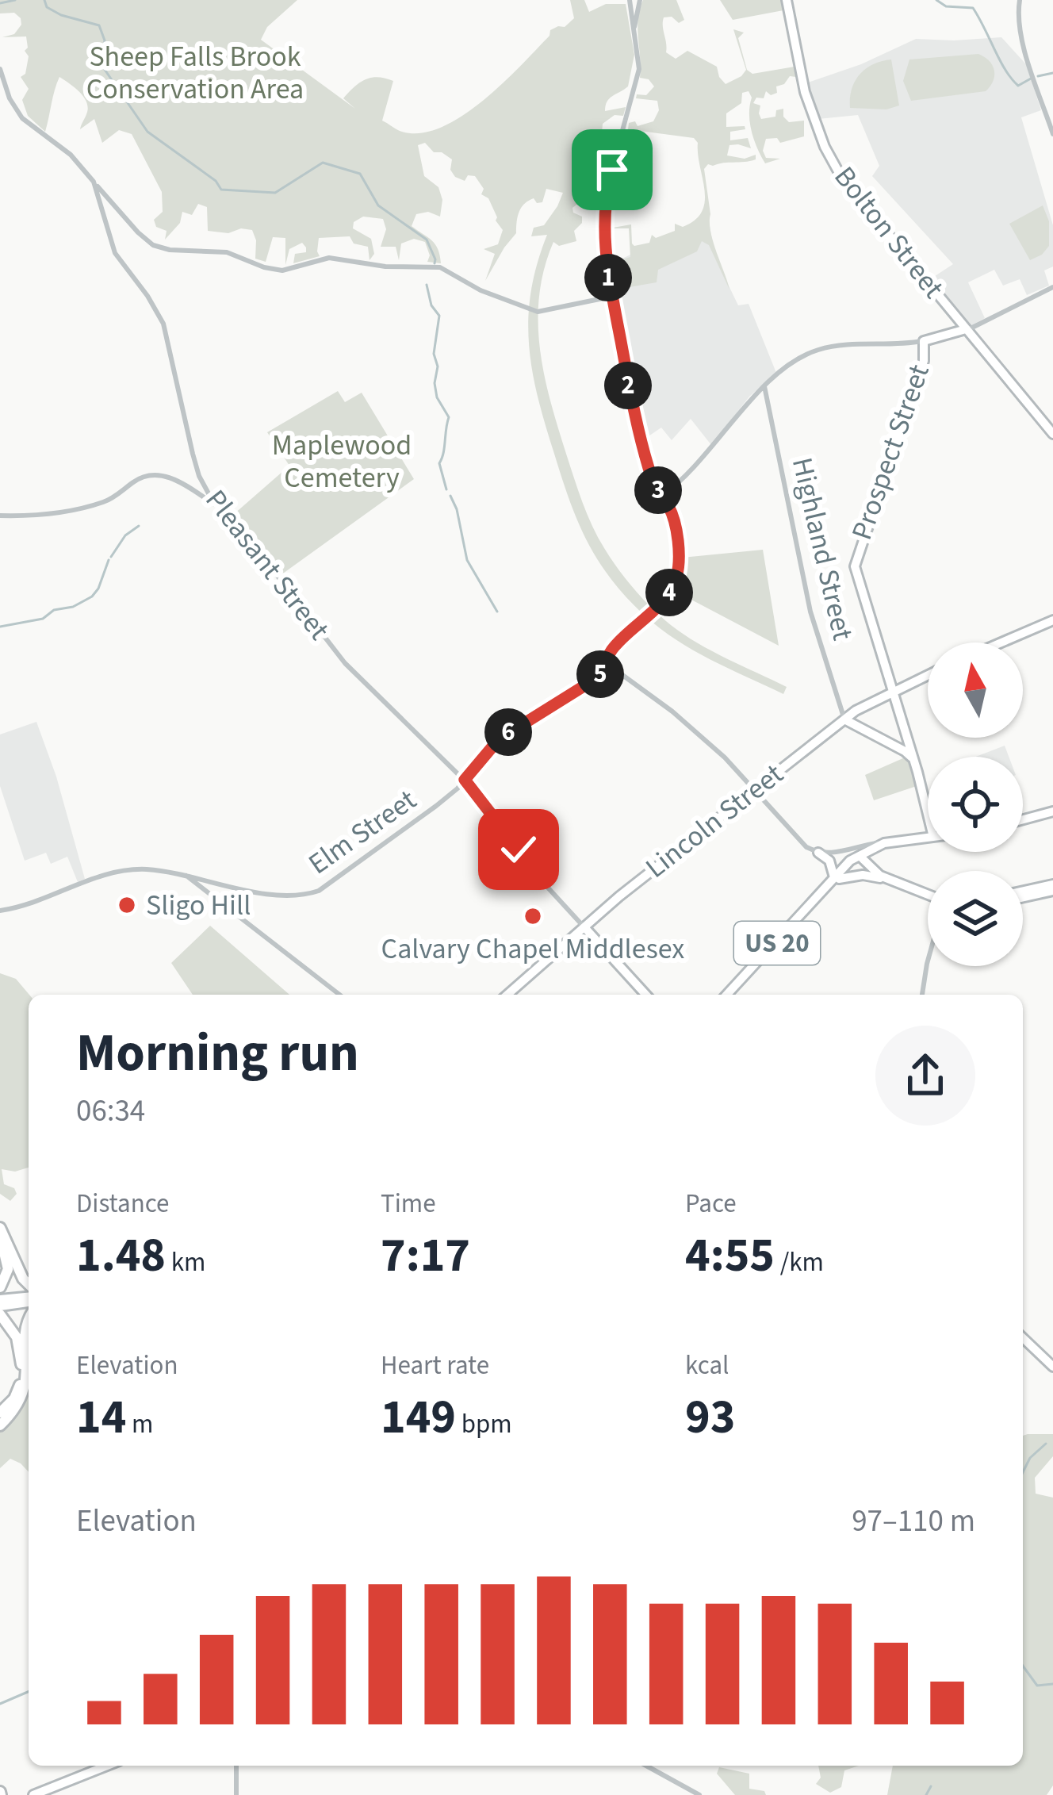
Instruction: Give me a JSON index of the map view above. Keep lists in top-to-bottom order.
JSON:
{
  "streets": {
    "main road": [
      "Bolton Street",
      "Prospect Street",
      "Pleasant Street",
      "Lincoln Street",
      "US 20"
    ],
    "street": ["Highland Street", "Elm Street"]
  },
  "crossings": [
    ["Prospect Street", "Lincoln Street"],
    ["Highland Street", "Lincoln Street"],
    ["Pleasant Street", "Lincoln Street"],
    ["Pleasant Street", "Elm Street"]
  ],
  "parks": ["Sheep Falls Brook Conservation Area", "Maplewood Cemetery"],
  "places": ["Sligo Hill", "Calvary Chapel Middlesex"],
  "north": "top",
  "page": {
    "pins": [
      "1",
      "2",
      "3",
      "4",
      "5",
      "6"
    ],
    "heading": ["Morning run", "06:34"],
    "stats": [
      ["Distance", "1.48 km"],
      ["Time", "7:17"],
      ["Pace", "4:55 /km"],
      ["Elevation", "14 m"],
      ["Heart rate", "149 bpm"],
      ["kcal", "93"]
    ],
    "chart": ["Elevation", "97–110 m"]
  }
}
